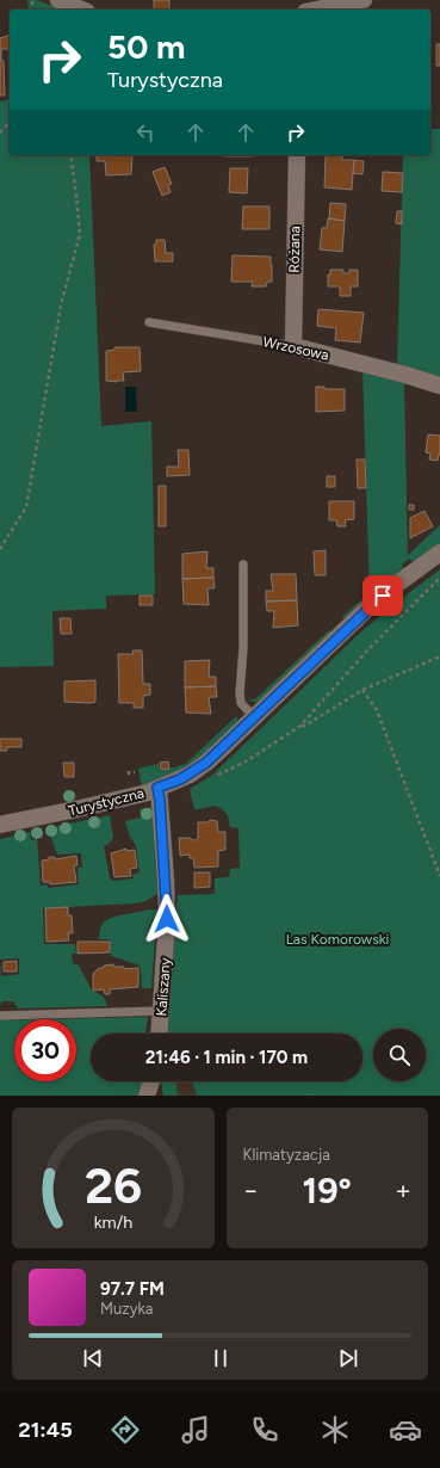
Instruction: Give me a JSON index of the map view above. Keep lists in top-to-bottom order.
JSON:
{
  "streets": {
    "street": [
      "Różana",
      "Wrzosowa",
      "Turystyczna",
      "Kaliszany"
    ]
  },
  "crossings": [
    ["Różana", "Wrzosowa"],
    ["Turystyczna", "Kaliszany"]
  ],
  "parks": ["Las Komorowski"],
  "page": {
    "turn": ["50 m", "Turystyczna"],
    "limit": "30",
    "trip": "21:46 · 1 min · 170 m",
    "tile": "Klimatyzacja",
    "heat": ["−", "19°", "+"],
    "song": ["97.7 FM", "Muzyka"],
    "tabs": "21:45",
    "gauge": ["26", "km/h"]
  }
}
